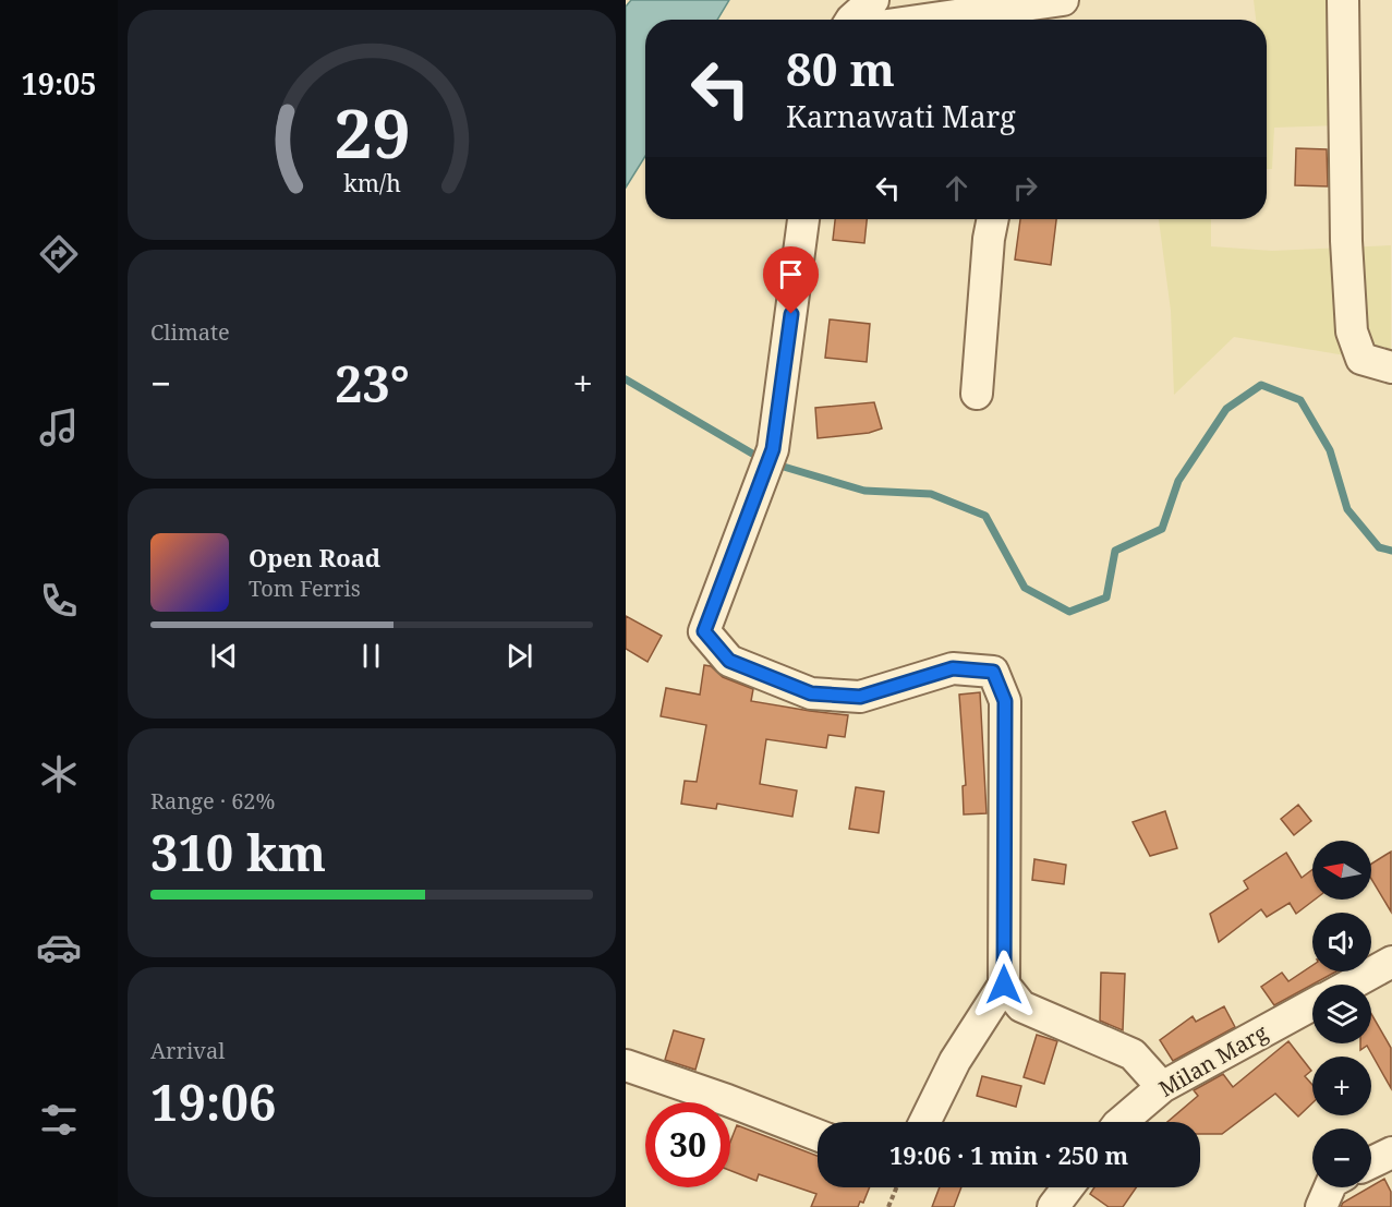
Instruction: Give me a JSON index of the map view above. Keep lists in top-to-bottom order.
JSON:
{
  "streets": {
    "street": ["Milan Marg"]
  },
  "north": "left",
  "page": {
    "tabs": "19:05",
    "turn": ["80 m", "Karnawati Marg"],
    "tile": [
      "Climate",
      ["Range · 62%", "310 km"],
      ["Arrival", "19:06"]
    ],
    "heat": ["−", "23°", "+"],
    "song": ["Open Road", "Tom Ferris"],
    "map_buttons": ["+", "−"],
    "limit": "30",
    "trip": "19:06 · 1 min · 250 m",
    "gauge": ["29", "km/h"]
  }
}
